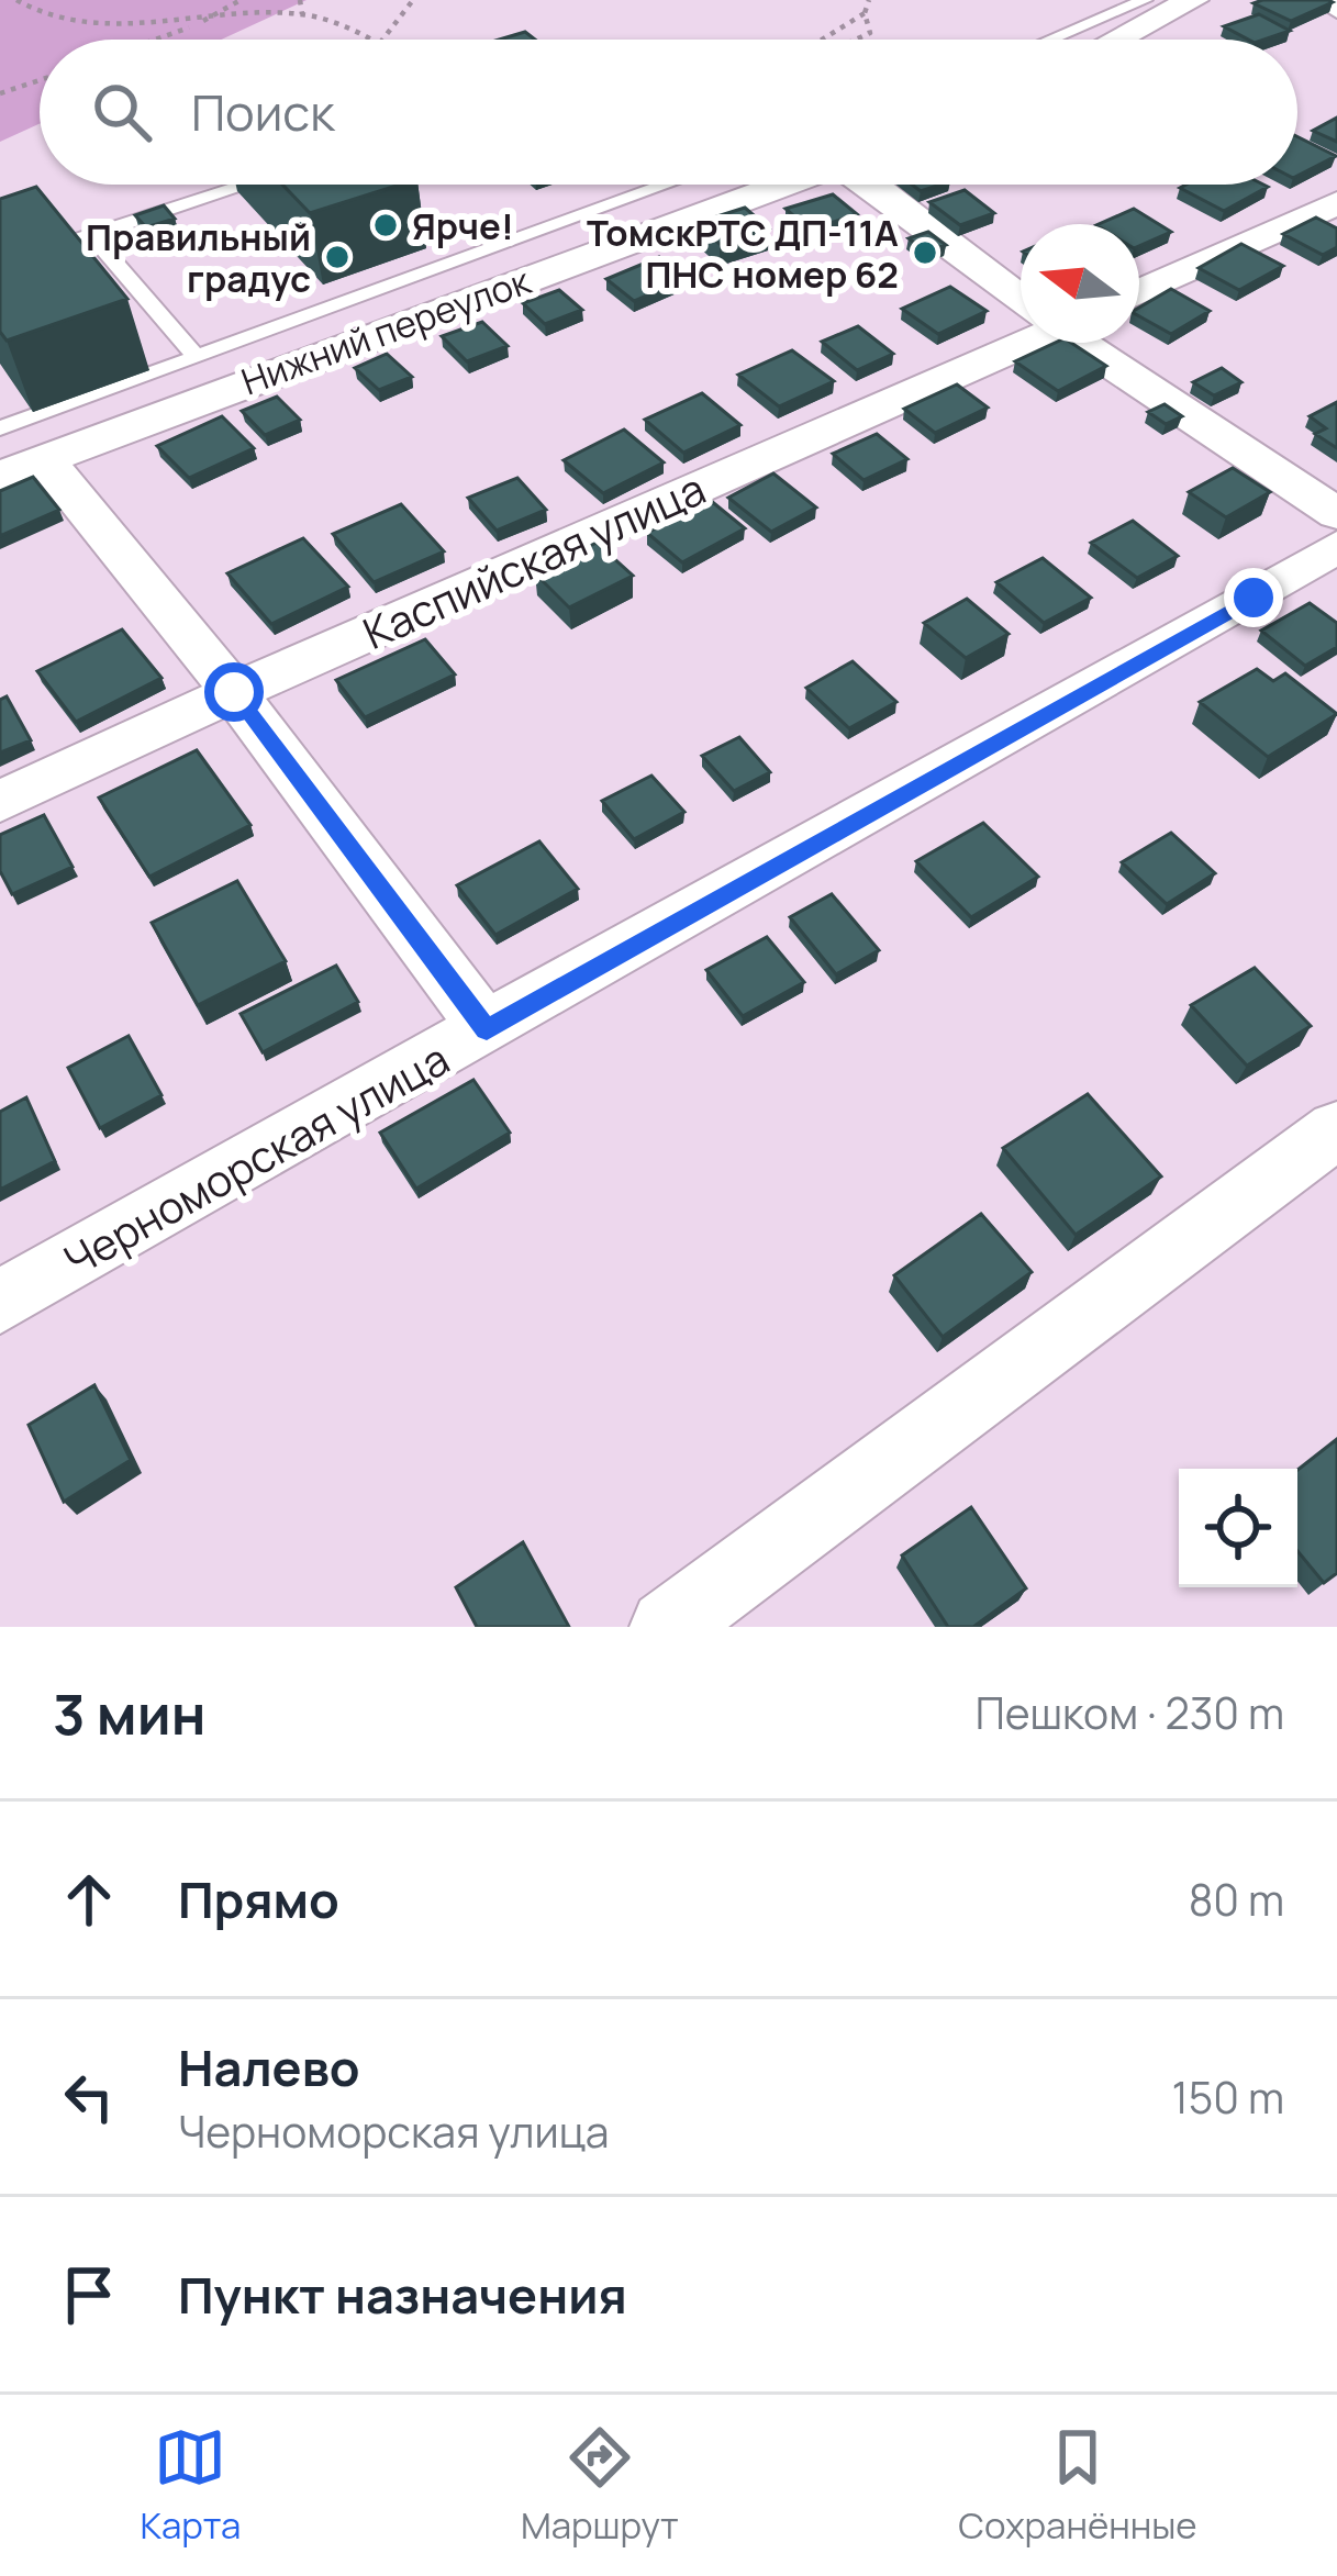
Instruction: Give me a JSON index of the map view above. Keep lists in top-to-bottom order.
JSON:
{
  "streets": {
    "street": ["Нижний переулок", "Каспийская улица", "Черноморская улица"]
  },
  "places": ["Ярче!", "ТомскРТС ДП-11А ПНС номер 62", "Правильный градус"],
  "north": "left",
  "page": {
    "search": "Поиск",
    "heading": ["3 мин", "Пешком · 230 m"],
    "list": [
      ["Прямо", "80 m"],
      ["Налево", "Черноморская улица", "150 m"],
      "Пункт назначения"
    ],
    "nav": ["Карта", "Маршрут", "Сохранённые"]
  }
}
